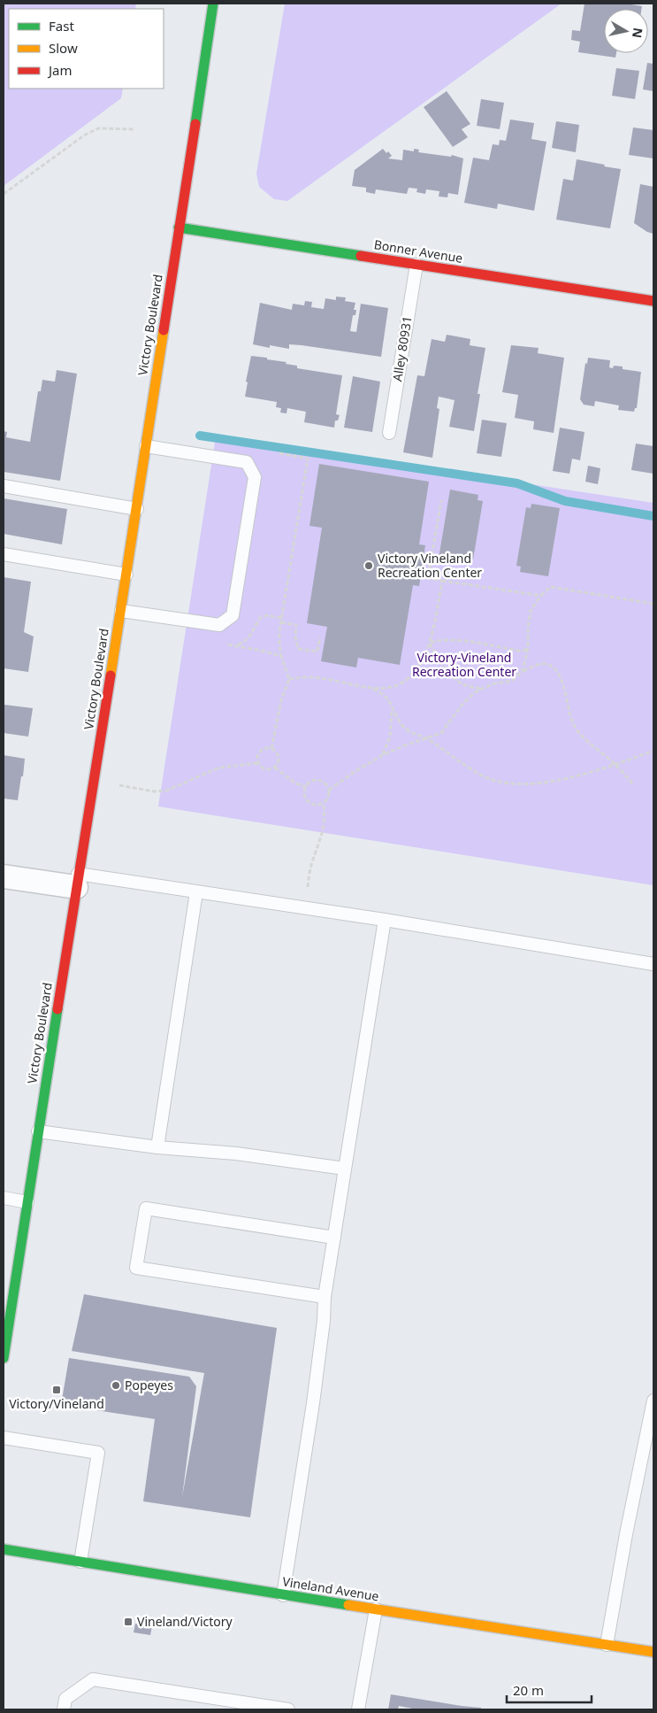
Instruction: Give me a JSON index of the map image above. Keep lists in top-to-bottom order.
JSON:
{
  "streets": {
    "main road": ["Bonner Avenue", "Victory Boulevard", "Vineland Avenue"],
    "lane": ["Alley 80931"]
  },
  "crossings": [
    ["Bonner Avenue", "Victory Boulevard"],
    ["Bonner Avenue", "Alley 80931"]
  ],
  "parks": ["Victory-Vineland Recreation Center"],
  "places": {
    "other": ["Victory Vineland Recreation Center", "Popeyes"],
    "transit": ["Victory/Vineland", "Vineland/Victory"]
  },
  "legend": ["Fast", "Slow", "Jam"],
  "scale_bar": "20 m",
  "north": "right"
}
